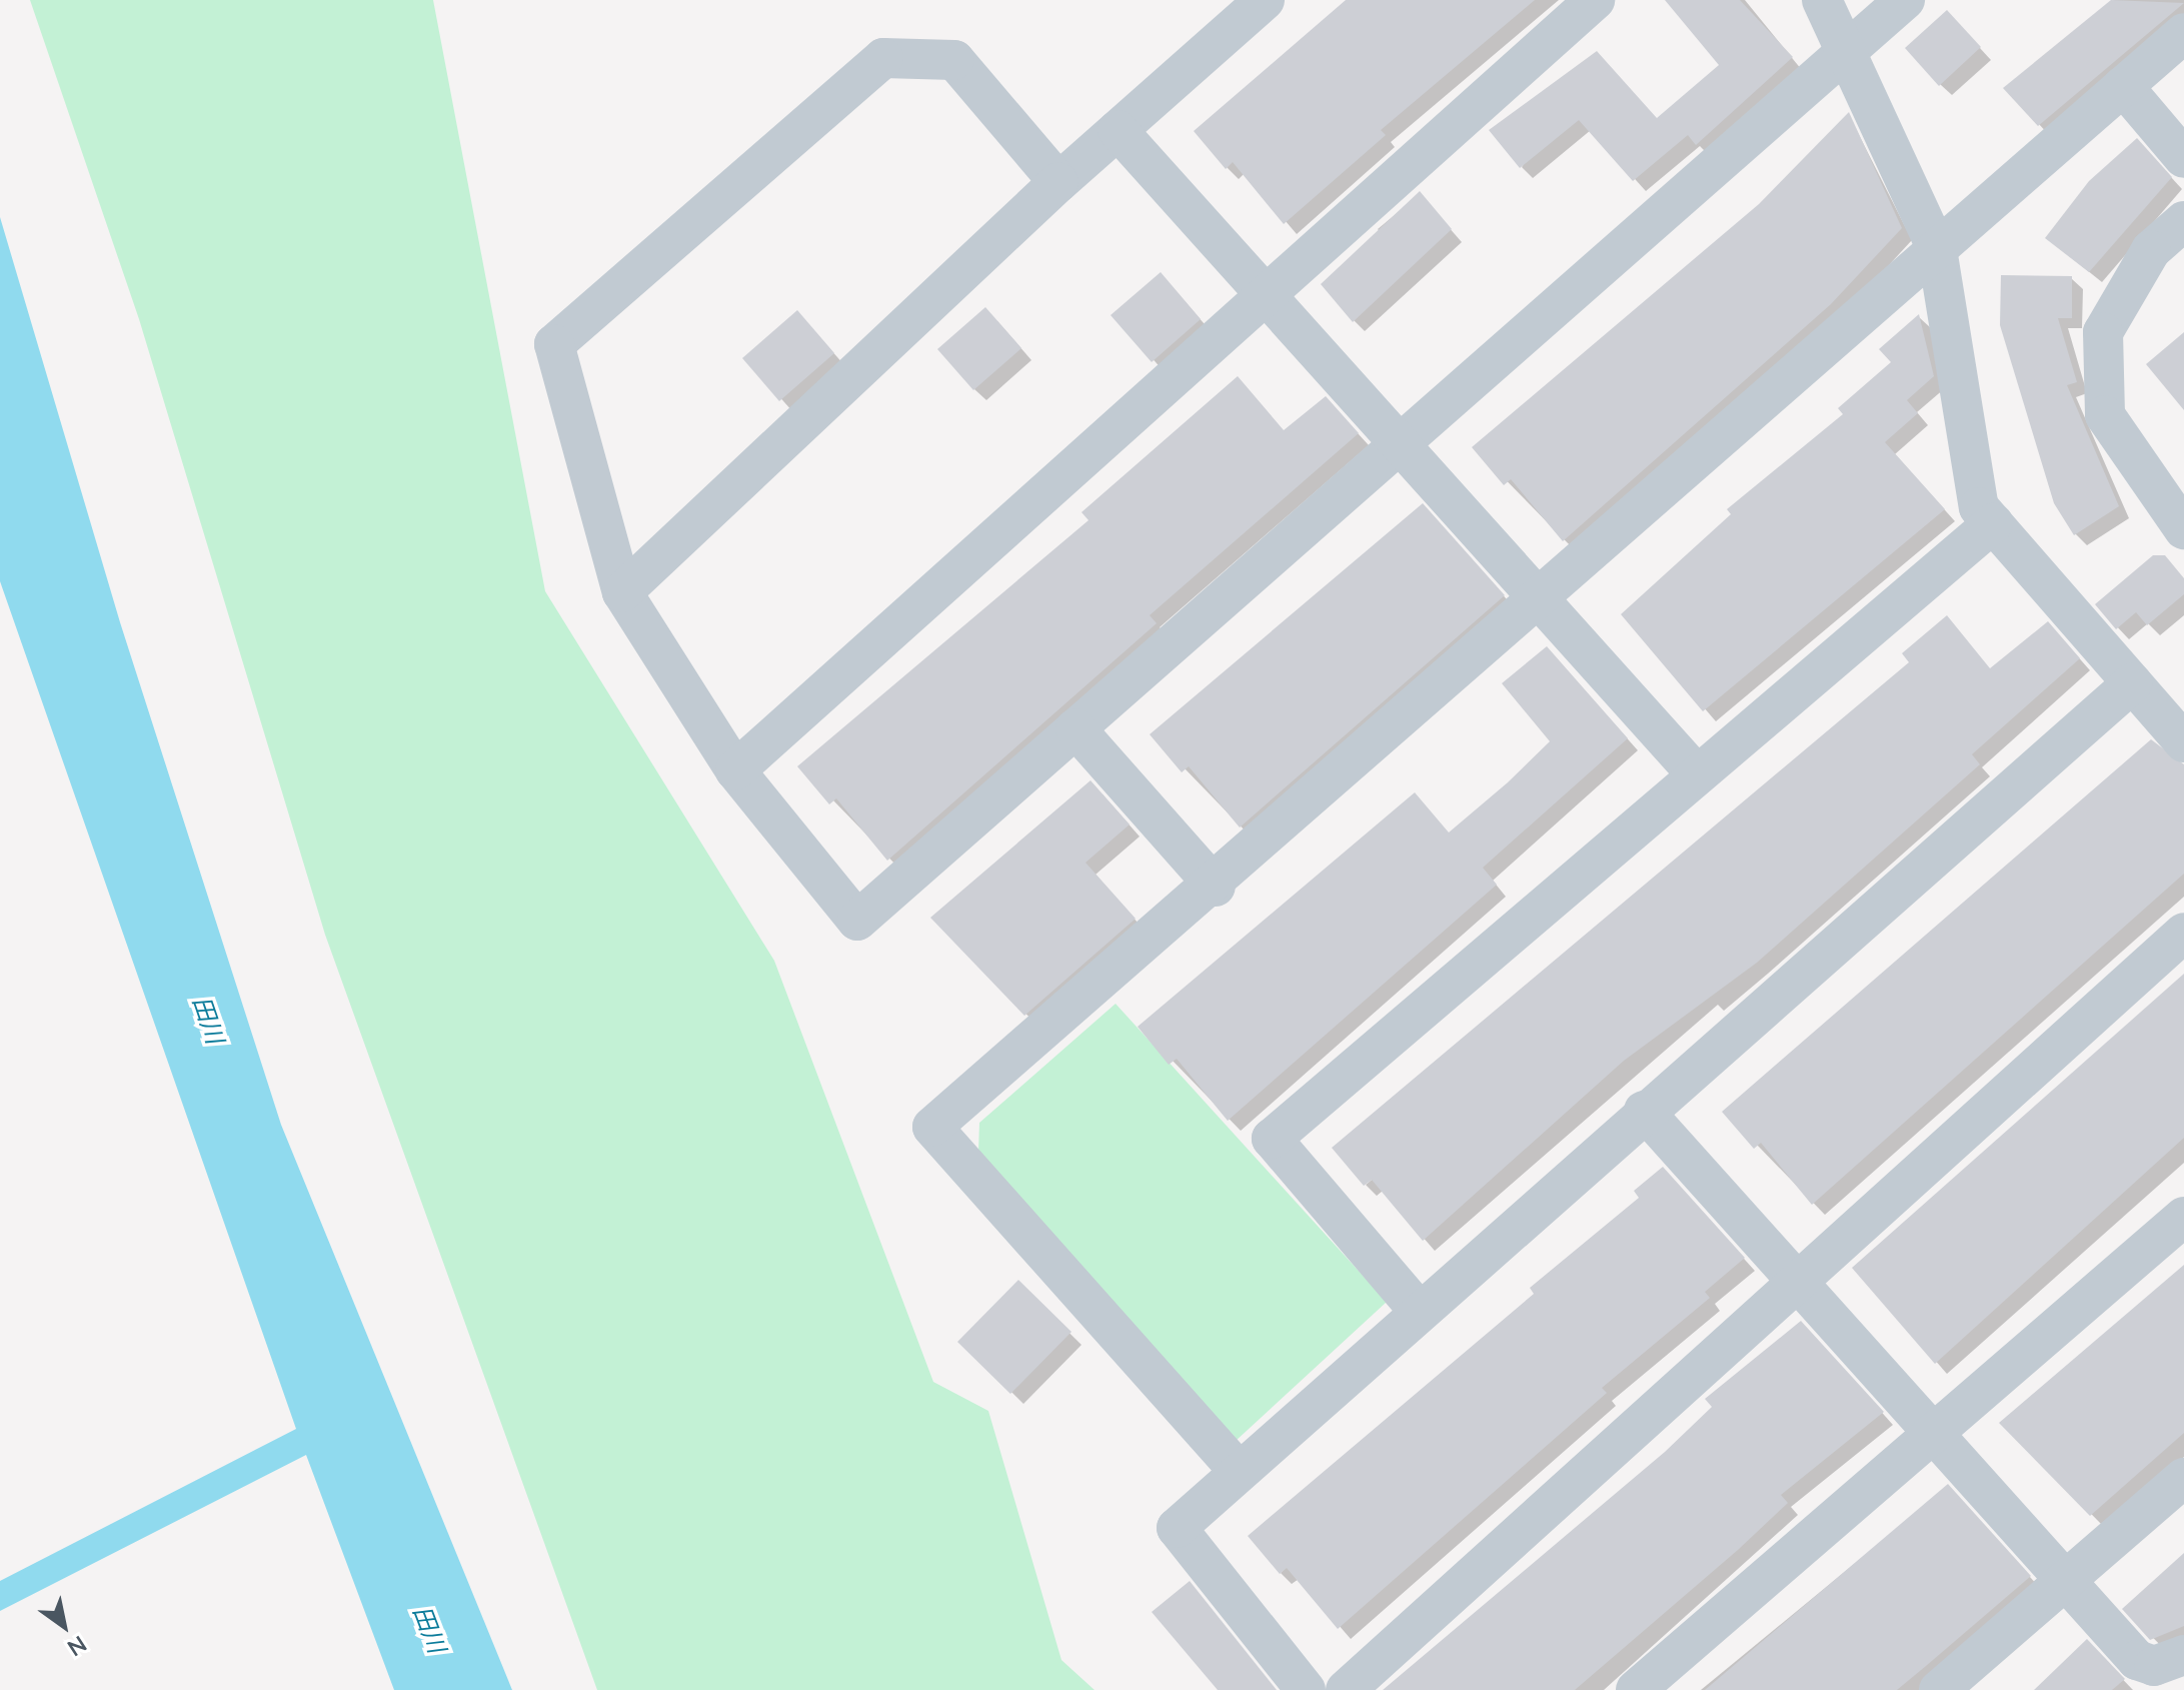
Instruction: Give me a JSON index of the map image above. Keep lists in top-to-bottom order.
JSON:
{
  "water": ["田川"],
  "north": "bottom right"
}
